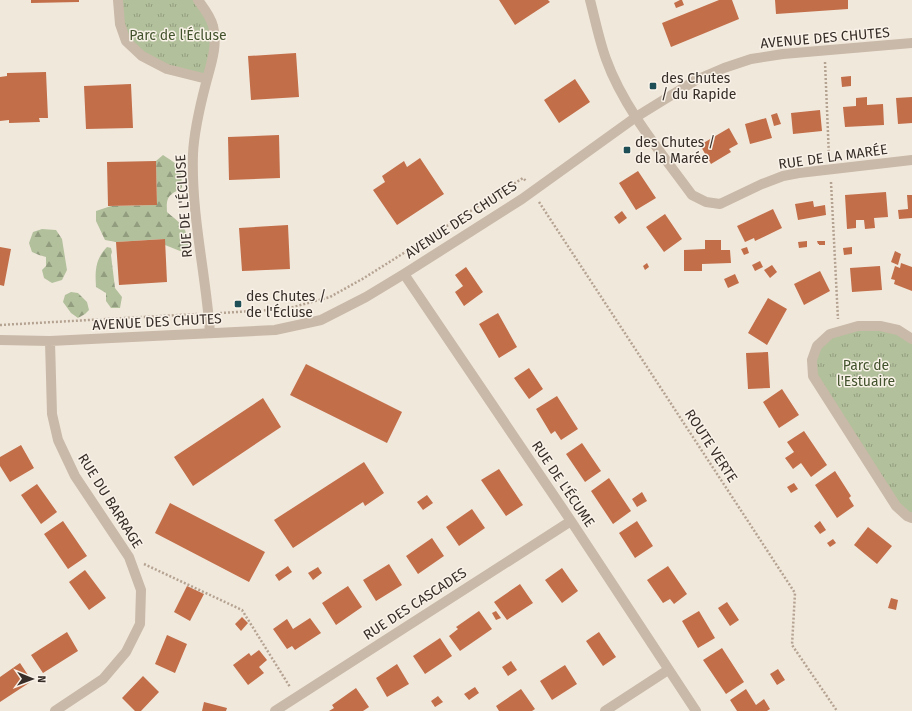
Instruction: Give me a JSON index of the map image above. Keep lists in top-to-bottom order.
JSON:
{
  "streets": {
    "street": [
      "AVENUE DES CHUTES",
      "RUE DE LA MARÉE",
      "RUE DE L'ÉCLUSE",
      "RUE DE L'ÉCUME",
      "RUE DU BARRAGE",
      "RUE DES CASCADES"
    ],
    "path": ["ROUTE VERTE"]
  },
  "crossings": [
    ["AVENUE DES CHUTES", "RUE DE LA MARÉE"],
    ["AVENUE DES CHUTES", "RUE DE L'ÉCLUSE"],
    ["AVENUE DES CHUTES", "RUE DE L'ÉCUME"],
    ["AVENUE DES CHUTES", "RUE DU BARRAGE"],
    ["RUE DE L'ÉCUME", "RUE DES CASCADES"]
  ],
  "parks": ["Parc de l'Écluse", "Parc de l'Estuaire"],
  "places": {
    "transit": ["des Chutes / du Rapide", "des Chutes / de la Marée", "des Chutes / de l'Écluse"]
  },
  "north": "right"
}
